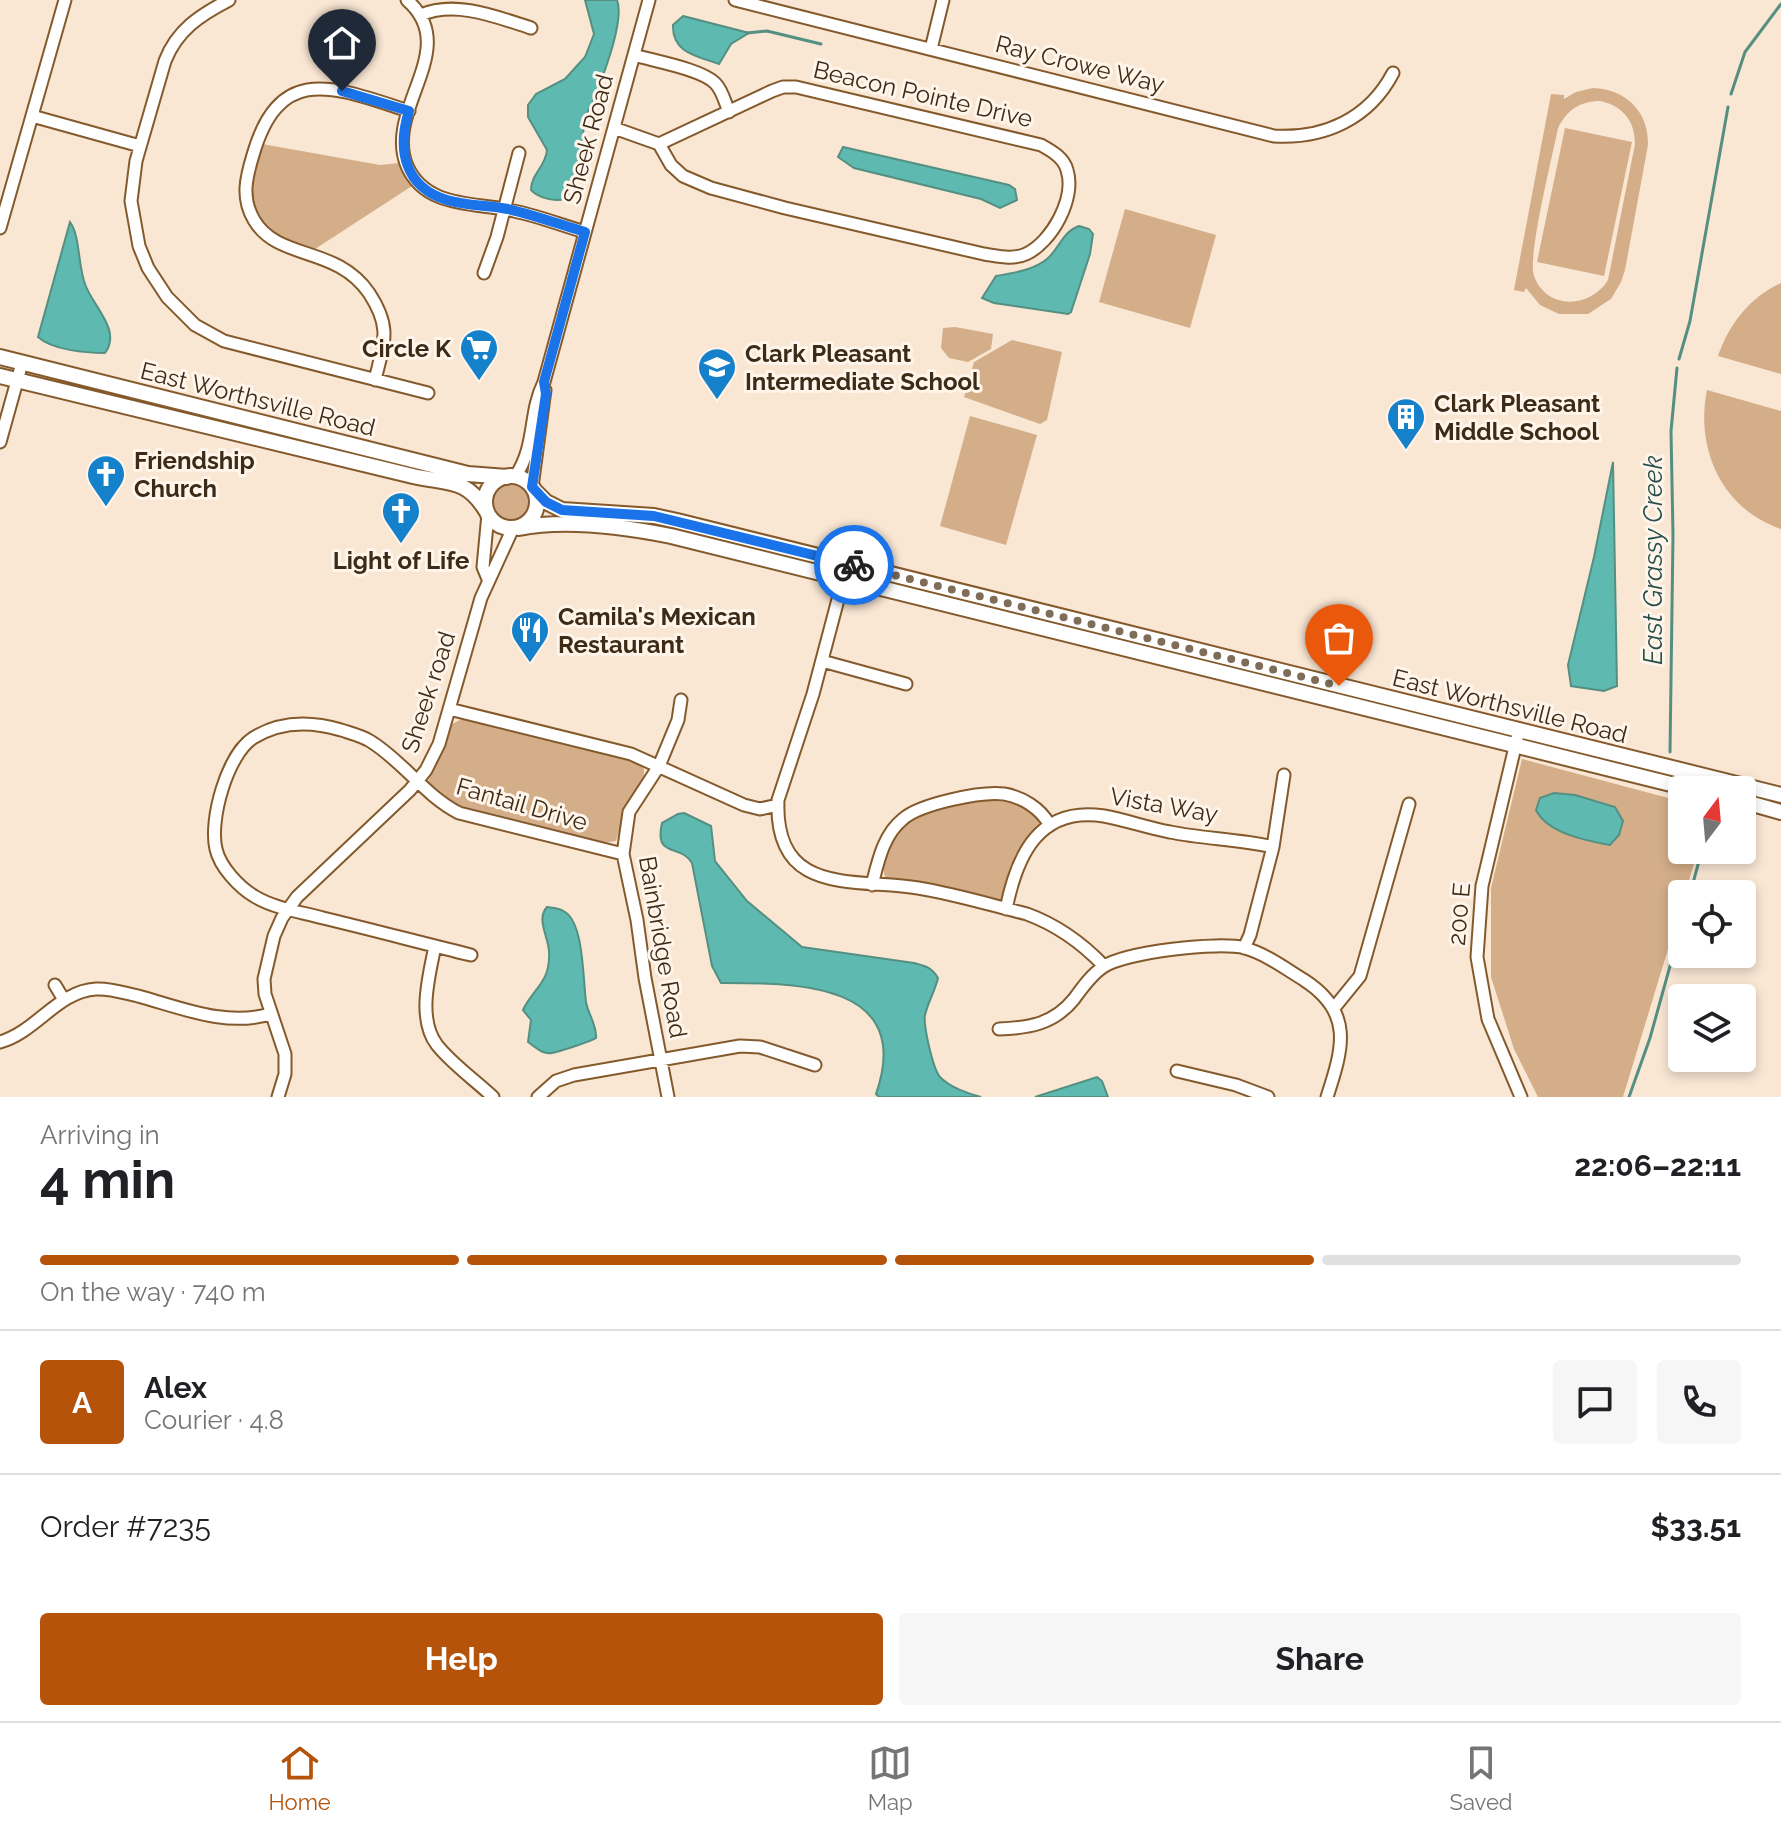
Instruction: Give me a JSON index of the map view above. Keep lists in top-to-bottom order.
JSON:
{
  "streets": {
    "main road": ["East Worthsville Road"],
    "street": [
      "Ray Crowe Way",
      "Beacon Pointe Drive",
      "Sheek Road",
      "Sheek road",
      "Fantail Drive",
      "Vista Way",
      "200 E",
      "Bainbridge Road"
    ]
  },
  "crossings": [
    ["Sheek Road", "East Worthsville Road"],
    ["Sheek Road", "Sheek road"],
    ["East Worthsville Road", "Sheek road"],
    ["East Worthsville Road", "200 E"],
    ["Sheek road", "Fantail Drive"],
    ["Fantail Drive", "Bainbridge Road"]
  ],
  "water": ["East Grassy Creek"],
  "places": {
    "supermarket": ["Circle K"],
    "school or university": ["Clark Pleasant Intermediate School"],
    "building": ["Clark Pleasant Middle School"],
    "church": ["Friendship Church", "Light of Life"],
    "restaurant": ["Camila's Mexican Restaurant"]
  },
  "north": "top",
  "page": {
    "heading": ["4 min", "Arriving in", "22:06–22:11"],
    "panel": [
      "Alex",
      "Courier · 4.8",
      "Order #7235",
      "$33.51"
    ],
    "bar": "On the way · 740 m",
    "round": "A",
    "buttons": ["Help", "Share"],
    "tabs": ["Home", "Map", "Saved"]
  }
}
